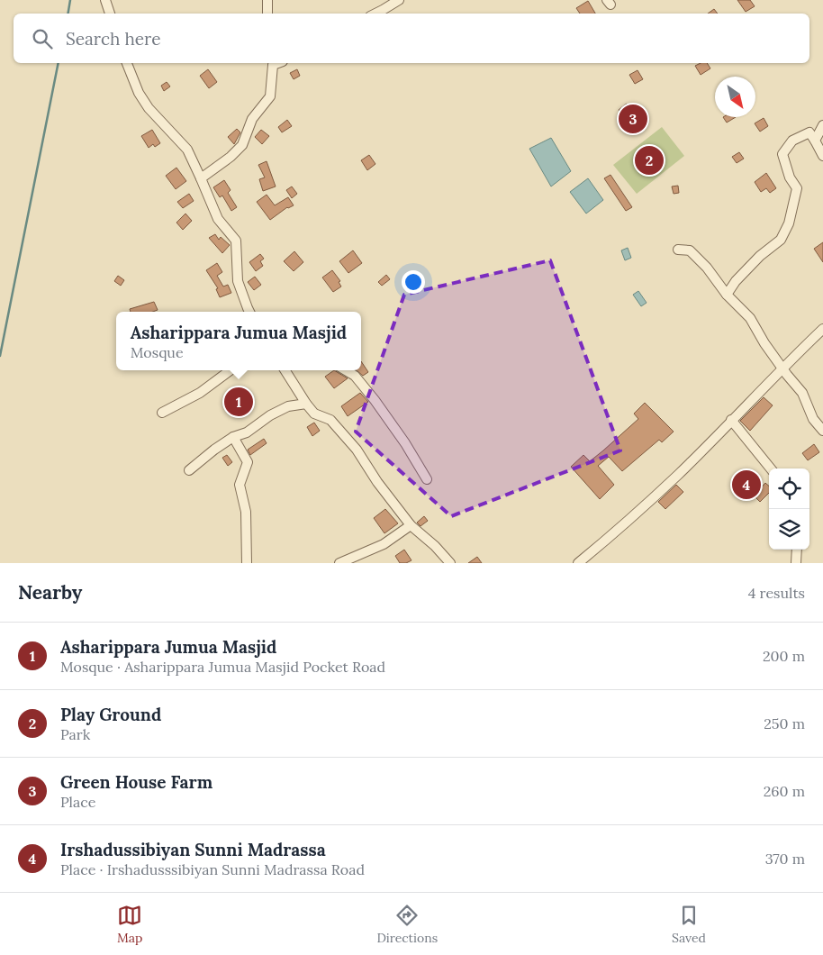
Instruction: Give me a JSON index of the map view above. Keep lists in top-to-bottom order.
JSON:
{
  "north": "bottom right",
  "page": {
    "search": "Search here",
    "pins": [
      "3",
      "2",
      "1",
      "4"
    ],
    "popup": ["Asharippara Jumua Masjid", "Mosque"],
    "heading": ["Nearby", "4 results"],
    "list": [
      {
        "mark": "1",
        "name": "Asharippara Jumua Masjid",
        "note": "Mosque · Asharippara Jumua Masjid Pocket Road",
        "value": "200 m"
      },
      {
        "mark": "2",
        "name": "Play Ground",
        "note": "Park",
        "value": "250 m"
      },
      {
        "mark": "3",
        "name": "Green House Farm",
        "note": "Place",
        "value": "260 m"
      },
      {
        "mark": "4",
        "name": "Irshadussibiyan Sunni Madrassa",
        "note": "Place · Irshadusssibiyan Sunni Madrassa Road",
        "value": "370 m"
      }
    ],
    "nav": ["Map", "Directions", "Saved"]
  }
}
